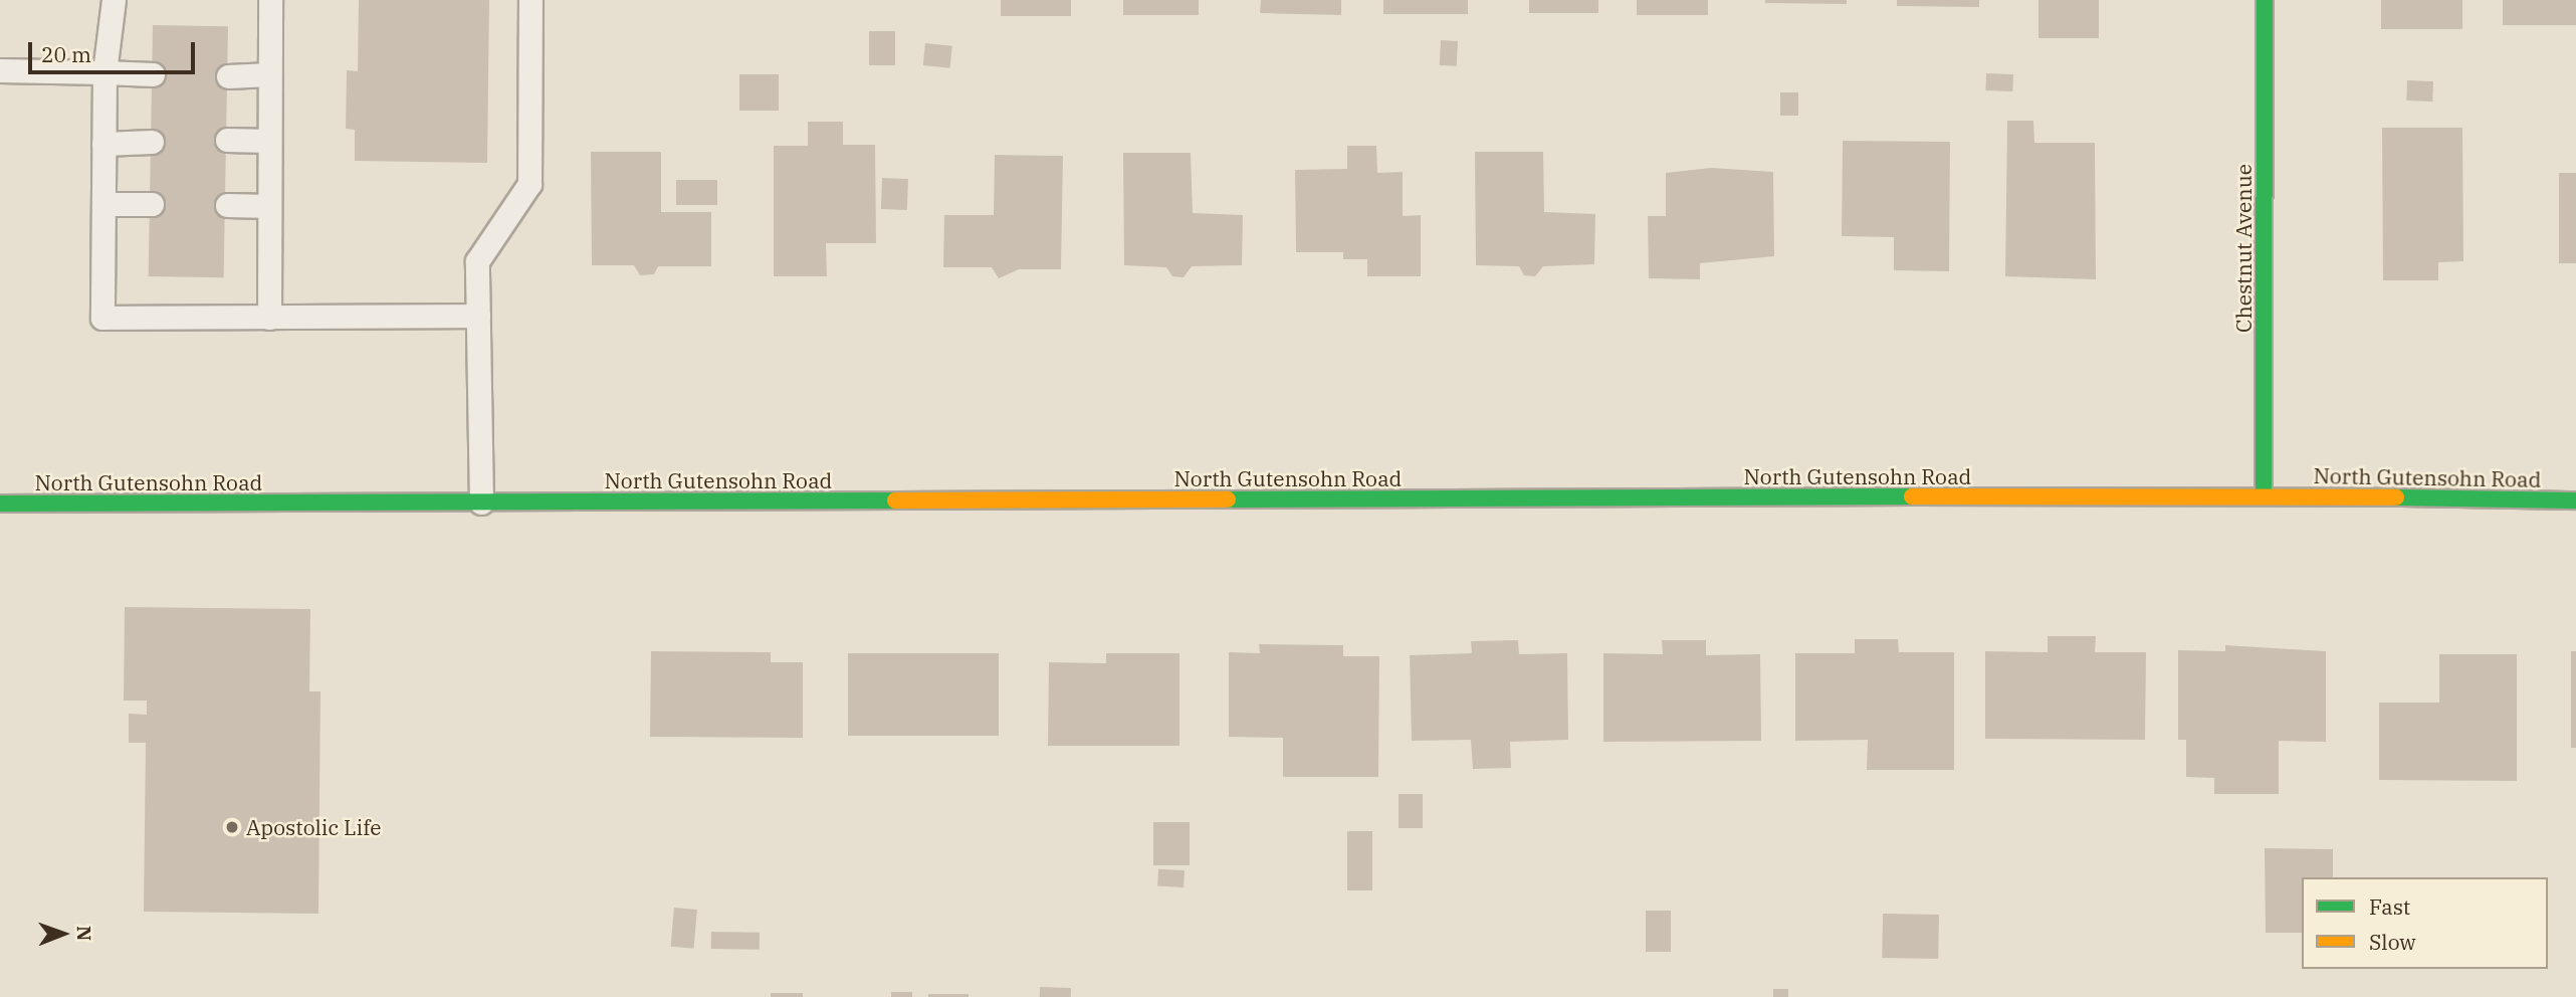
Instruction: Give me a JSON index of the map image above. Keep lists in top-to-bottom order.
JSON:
{
  "streets": {
    "street": ["Chestnut Avenue", "North Gutensohn Road"]
  },
  "crossings": [
    ["Chestnut Avenue", "North Gutensohn Road"]
  ],
  "places": ["Apostolic Life"],
  "legend": ["Fast", "Slow"],
  "scale_bar": "20 m",
  "north": "right"
}
